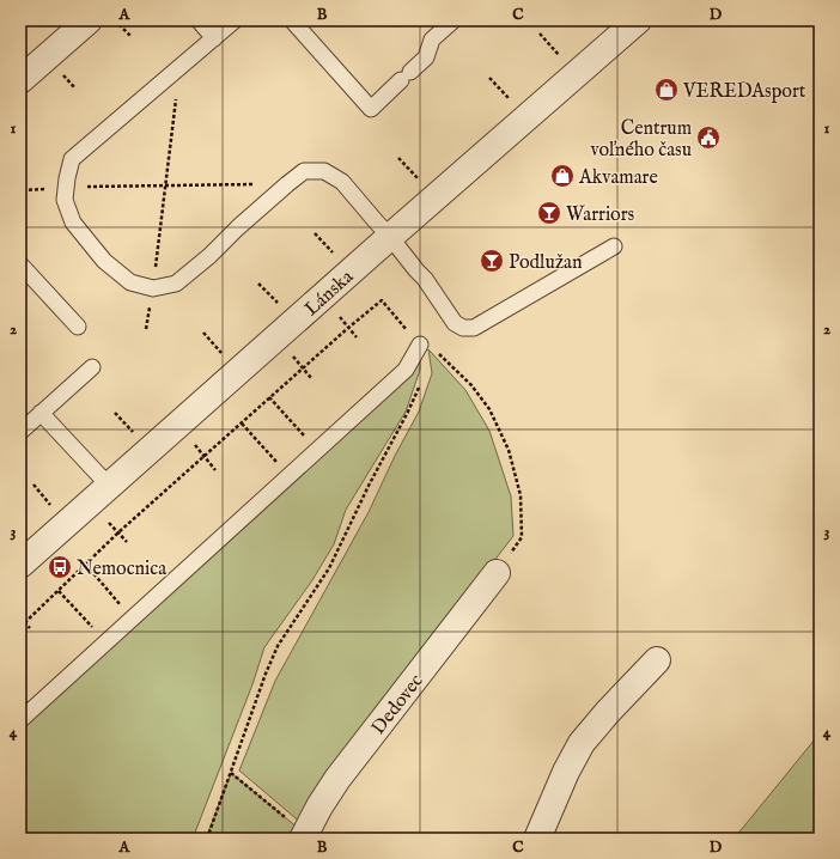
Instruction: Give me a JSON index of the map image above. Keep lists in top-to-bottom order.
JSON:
{
  "streets": {
    "street": ["Lánska", "Dedovec"]
  },
  "places": {
    "shop": ["VEREDAsport", "Akvamare"],
    "public building": ["Centrum voľného času"],
    "bar": ["Warriors", "Podlužan"],
    "bus stop": ["Nemocnica"]
  },
  "grid": {
    "columns": [
      "A",
      "B",
      "C",
      "D"
    ],
    "rows": [
      "1",
      "2",
      "3",
      "4"
    ]
  }
}
